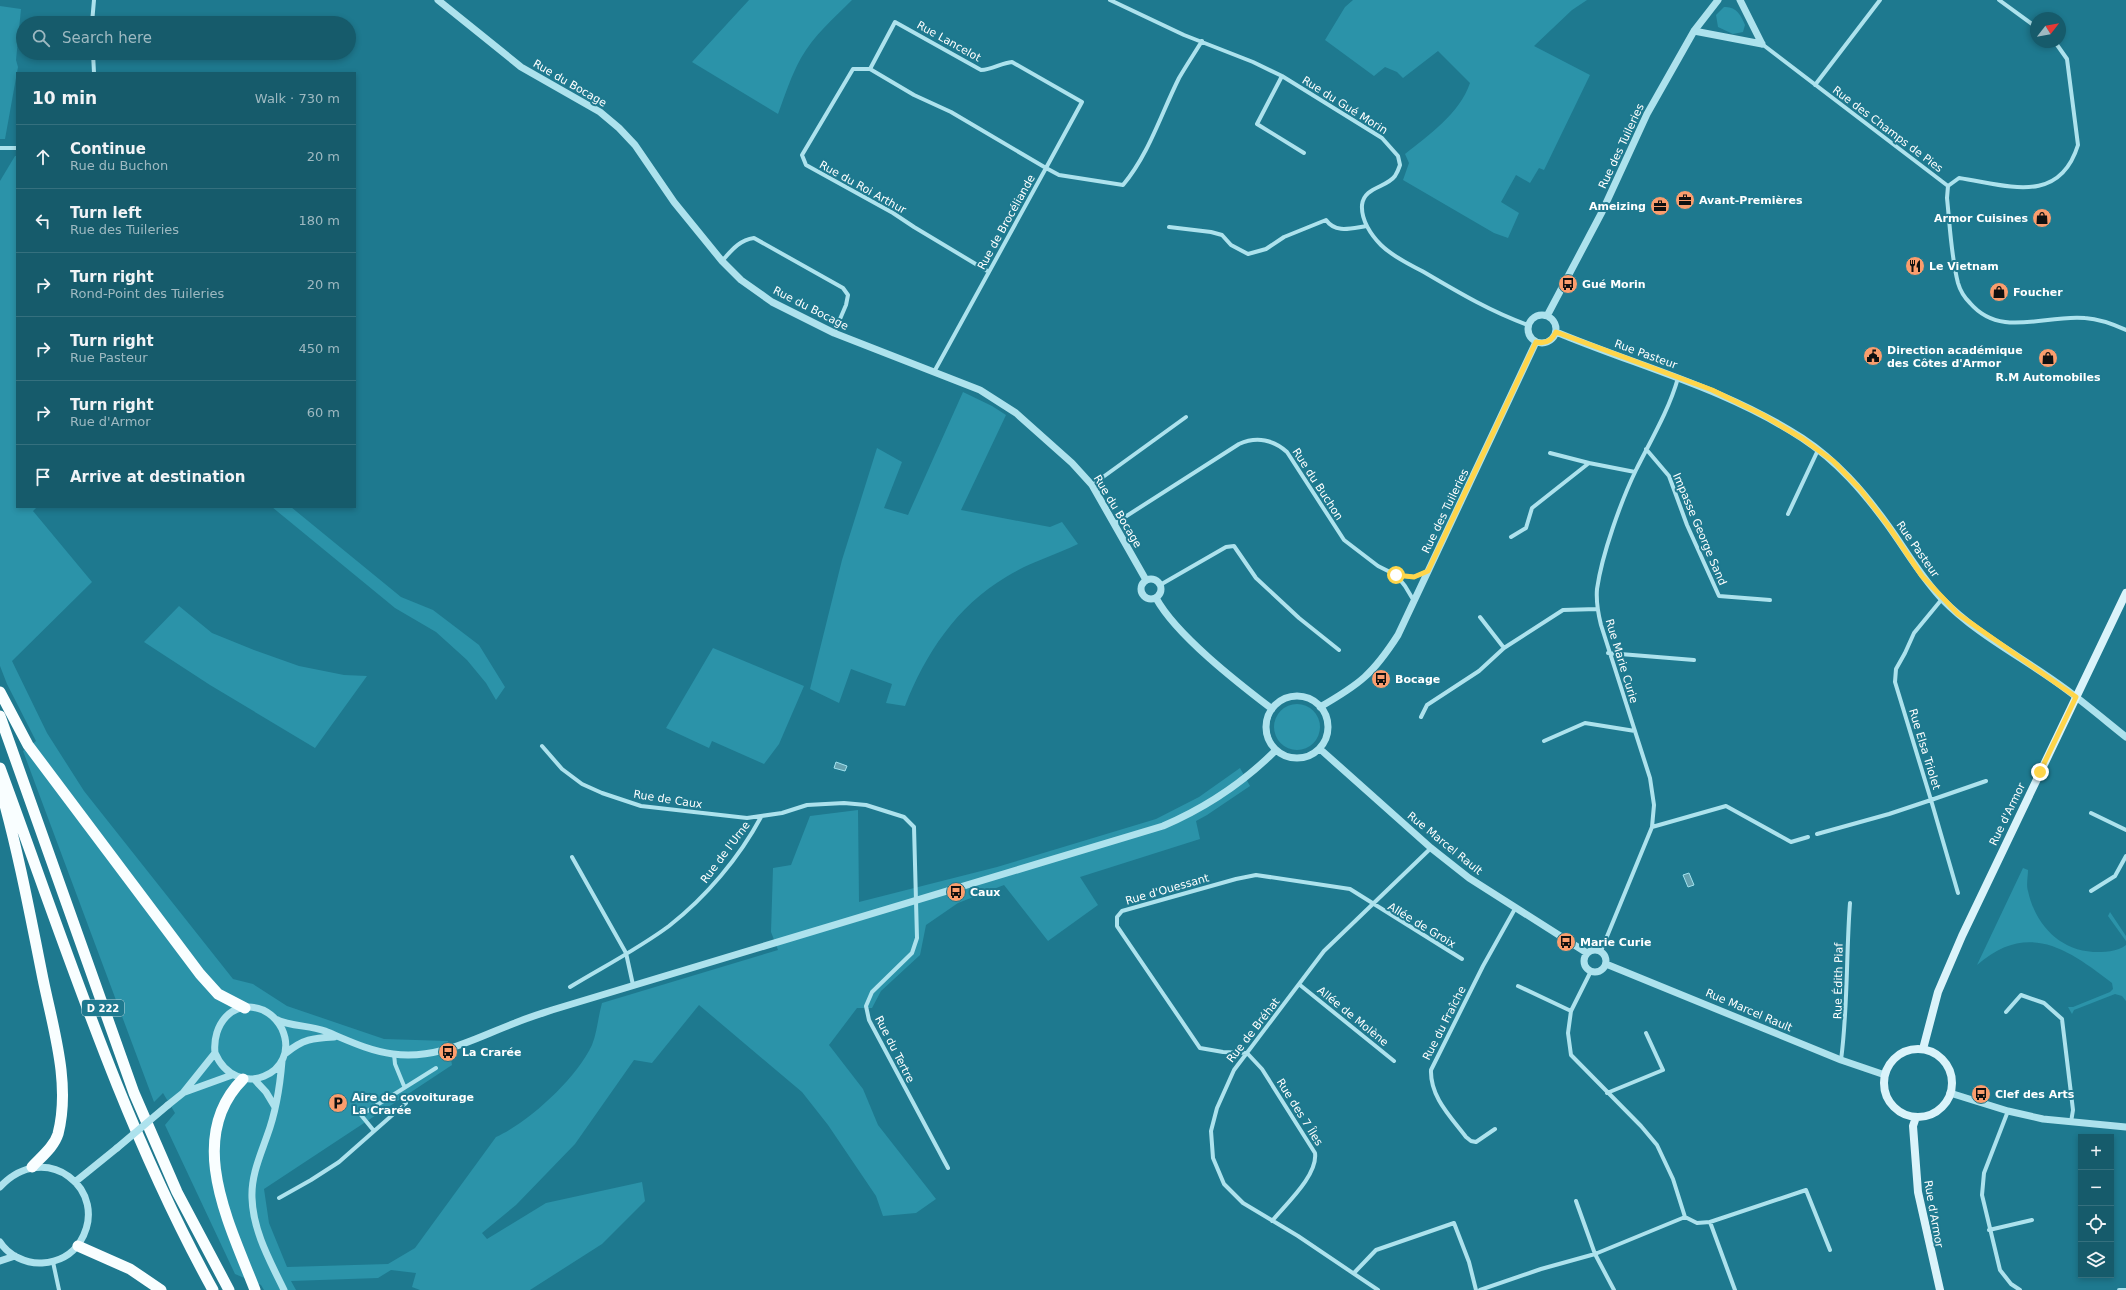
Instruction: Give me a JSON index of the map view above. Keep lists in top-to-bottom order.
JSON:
{
  "streets": {
    "highway": ["D 222"],
    "main road": ["Rue d'Armor"],
    "street": [
      "Rue Lancelot",
      "Rue du Bocage",
      "Rue du Gué Morin",
      "Rue des Champs de Pies",
      "Rue des Tuileries",
      "Rue du Roi Arthur",
      "Rue de Brocéliande",
      "Rue Pasteur",
      "Rue du Buchon",
      "Impasse George Sand",
      "Rue Marie Curie",
      "Rue Elsa Triolet",
      "Rue de Caux",
      "Rue Marcel Rault",
      "Rue de l'Urne",
      "Rue d'Ouessant",
      "Allée de Groix",
      "Rue Édith Piaf",
      "Allée de Molène",
      "Rue du Fraîche",
      "Rue de Bréhat",
      "Rue du Tertre",
      "Rue des 7 Îles"
    ]
  },
  "crossings": [
    ["Rue Lancelot", "Rue du Roi Arthur"],
    ["Rue Lancelot", "Rue de Brocéliande"],
    ["Rue du Bocage", "Rue de Brocéliande"],
    ["Rue du Bocage", "Rue du Buchon"],
    ["Rue du Gué Morin", "Rue des Tuileries"],
    ["Rue du Gué Morin", "Rue de Brocéliande"],
    ["Rue du Gué Morin", "Rue Pasteur"],
    ["Rue des Tuileries", "Rue Pasteur"],
    ["Rue des Tuileries", "Rue du Buchon"],
    ["Rue des Tuileries", "Rue Marcel Rault"],
    ["Rue du Roi Arthur", "Rue de Brocéliande"],
    ["Rue Pasteur", "Rue Marie Curie"],
    ["Rue Pasteur", "Rue Elsa Triolet"],
    ["Rue Pasteur", "Rue d'Armor"],
    ["Impasse George Sand", "Rue Marie Curie"],
    ["Rue Marie Curie", "Rue Marcel Rault"],
    ["Rue de Caux", "Rue de l'Urne"],
    ["Rue d'Armor", "Rue Marcel Rault"],
    ["Rue Marcel Rault", "Rue Édith Piaf"],
    ["Rue Marcel Rault", "Rue du Fraîche"],
    ["Rue Marcel Rault", "Rue de Bréhat"],
    ["Rue de l'Urne", "Rue du Tertre"],
    ["Rue d'Ouessant", "Allée de Groix"],
    ["Rue d'Ouessant", "Rue de Bréhat"],
    ["Rue d'Ouessant", "Rue des 7 Îles"],
    ["Allée de Groix", "Rue de Bréhat"],
    ["Allée de Molène", "Rue de Bréhat"],
    ["Rue de Bréhat", "Rue des 7 Îles"]
  ],
  "places": {
    "office": ["Avant-Premières", "Ameizing"],
    "shop": ["Armor Cuisines", "Foucher", "R.M Automobiles"],
    "restaurant": ["Le Vietnam"],
    "bus stop": [
      "Gué Morin",
      "Bocage",
      "Caux",
      "Marie Curie",
      "La Crarée",
      "Clef des Arts"
    ],
    "public building": ["Direction académique des Côtes d'Armor"],
    "parking": ["Aire de covoiturage La Crarée"]
  },
  "north": "top right",
  "page": {
    "search": "Search here",
    "heading": ["10 min", "Walk · 730 m"],
    "list": [
      ["Continue", "Rue du Buchon", "20 m"],
      ["Turn left", "Rue des Tuileries", "180 m"],
      ["Turn right", "Rond-Point des Tuileries", "20 m"],
      ["Turn right", "Rue Pasteur", "450 m"],
      ["Turn right", "Rue d'Armor", "60 m"],
      "Arrive at destination"
    ],
    "map_buttons": ["+", "−"]
  }
}
